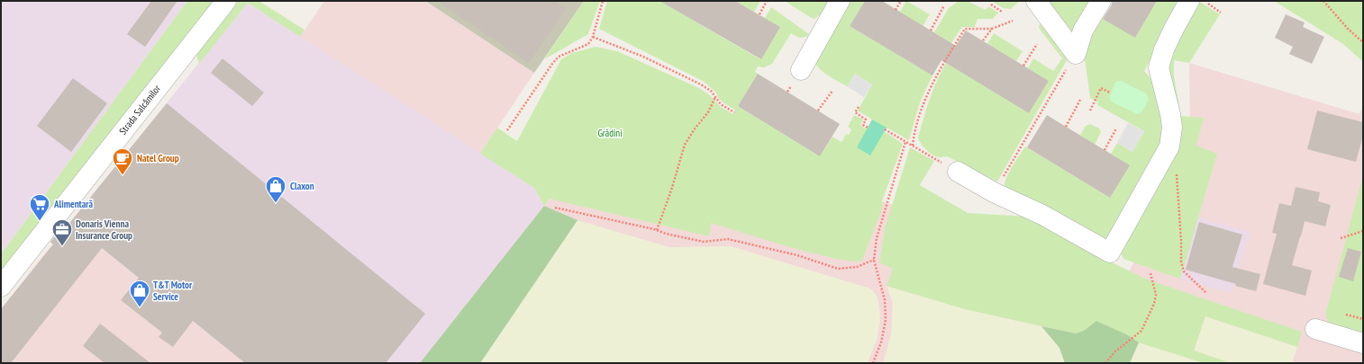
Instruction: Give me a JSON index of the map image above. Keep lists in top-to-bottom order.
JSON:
{
  "streets": {
    "street": ["Strada Salcâmilor"]
  },
  "parks": ["Grădini"],
  "places": {
    "cafe": ["Natel Group"],
    "shop": ["Claxon", "T&T Motor Service"],
    "supermarket": ["Alimentară"],
    "office": ["Donaris Vienna Insurance Group"]
  }
}
